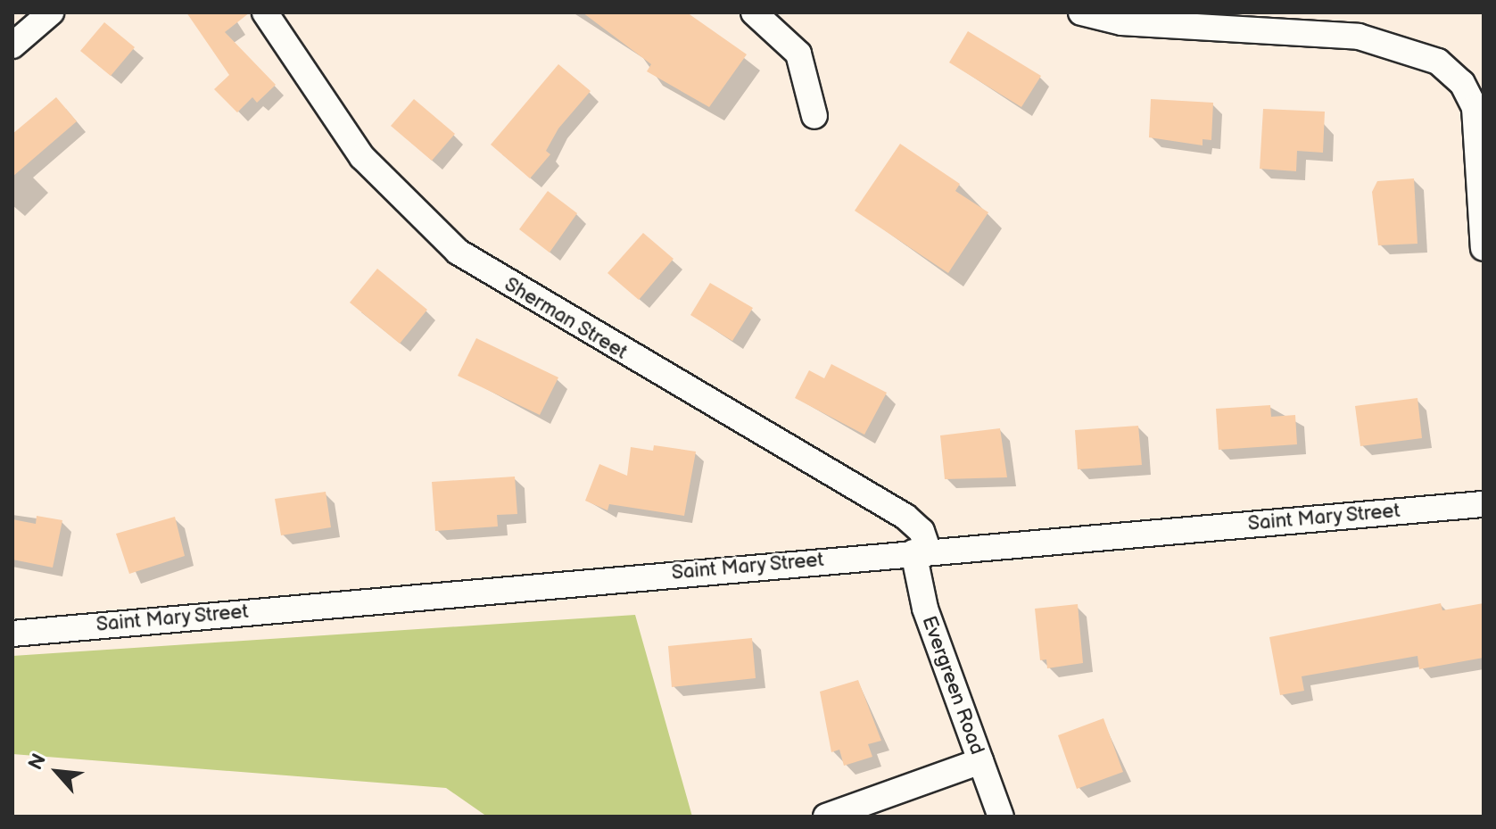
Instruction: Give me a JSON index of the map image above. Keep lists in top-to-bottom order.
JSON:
{
  "streets": {
    "street": ["Sherman Street", "Saint Mary Street", "Evergreen Road"]
  },
  "crossings": [
    ["Sherman Street", "Saint Mary Street"],
    ["Sherman Street", "Evergreen Road"],
    ["Saint Mary Street", "Evergreen Road"]
  ],
  "north": "top left"
}
